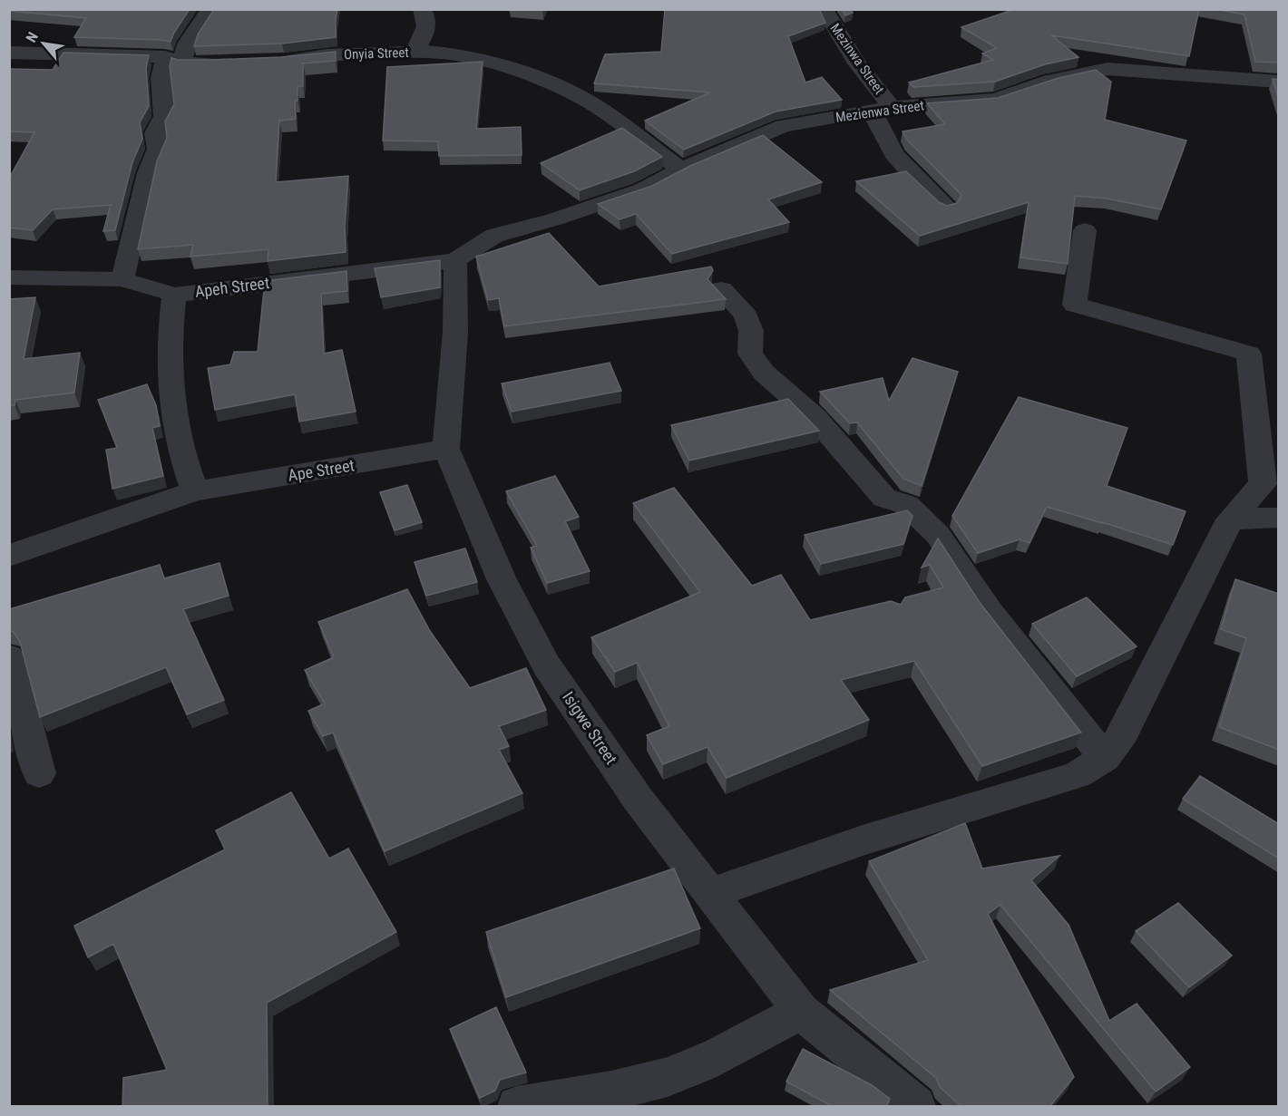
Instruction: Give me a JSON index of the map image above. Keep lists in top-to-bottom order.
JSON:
{
  "streets": {
    "street": [
      "Onyia Street",
      "Mezinwa Street",
      "Mezienwa Street",
      "Apeh Street",
      "Ape Street",
      "Isigwe Street"
    ]
  },
  "crossings": [
    ["Onyia Street", "Mezienwa Street"],
    ["Mezinwa Street", "Mezienwa Street"],
    ["Mezienwa Street", "Apeh Street"],
    ["Mezienwa Street", "Isigwe Street"],
    ["Apeh Street", "Isigwe Street"],
    ["Ape Street", "Isigwe Street"]
  ],
  "north": "top left"
}
